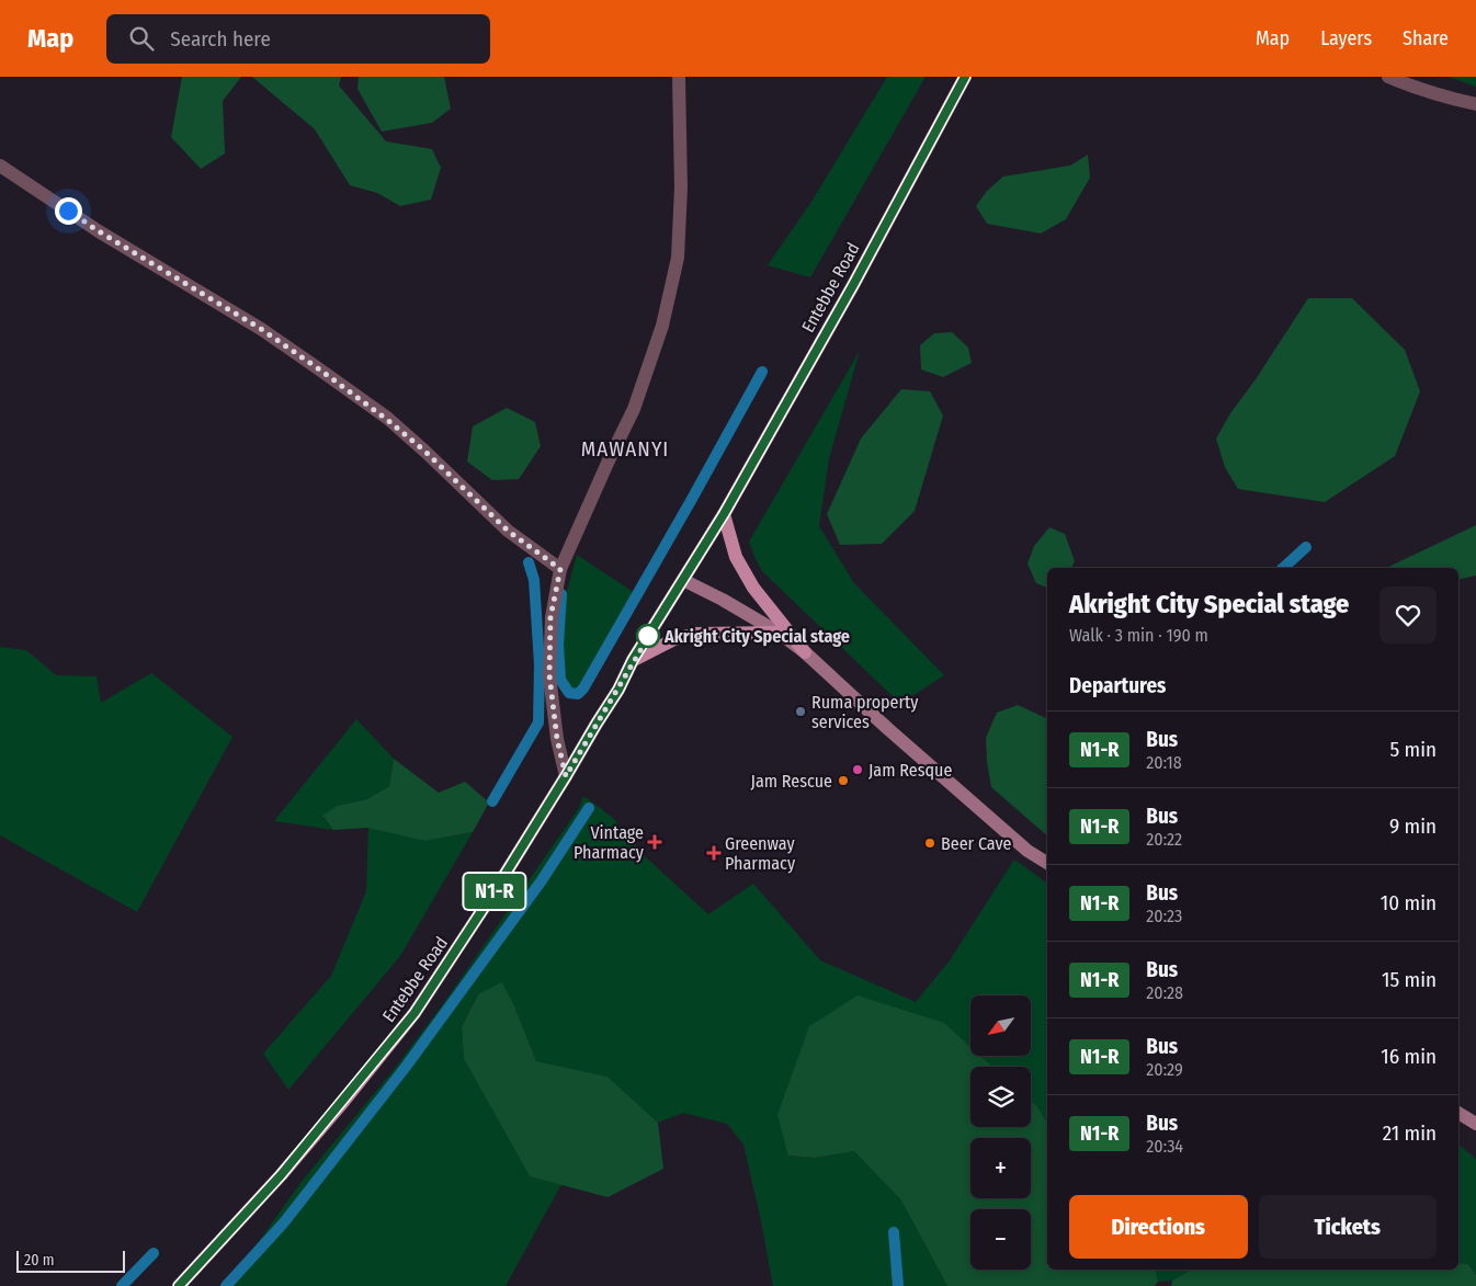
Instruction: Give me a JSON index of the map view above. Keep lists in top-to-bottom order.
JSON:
{
  "streets": {
    "main road": ["Entebbe Road"]
  },
  "districts": ["MAWANYI"],
  "places": {
    "other": [
      "Akright City Special stage",
      "Ruma property services",
      "Jam Resque",
      "Jam Rescue",
      "Beer Cave"
    ],
    "health": ["Vintage Pharmacy", "Greenway Pharmacy"]
  },
  "lines": ["bus line N1-R"],
  "scale_bar": "20 m",
  "north": "bottom left",
  "page": {
    "header": "Map",
    "search": "Search here",
    "nav": ["Map", "Layers", "Share"],
    "on_map": "N1-R",
    "heading": [
      ["Akright City Special stage", "Walk · 3 min · 190 m"],
      "Departures"
    ],
    "list": [
      {
        "mark": "N1-R",
        "name": "Bus",
        "note": "20:18",
        "value": "5 min"
      },
      {
        "mark": "N1-R",
        "name": "Bus",
        "note": "20:22",
        "value": "9 min"
      },
      {
        "mark": "N1-R",
        "name": "Bus",
        "note": "20:23",
        "value": "10 min"
      },
      {
        "mark": "N1-R",
        "name": "Bus",
        "note": "20:28",
        "value": "15 min"
      },
      {
        "mark": "N1-R",
        "name": "Bus",
        "note": "20:29",
        "value": "16 min"
      },
      {
        "mark": "N1-R",
        "name": "Bus",
        "note": "20:34",
        "value": "21 min"
      }
    ],
    "map_buttons": ["+", "−"],
    "buttons": ["Directions", "Tickets"],
    "scale": "20 m"
  }
}
